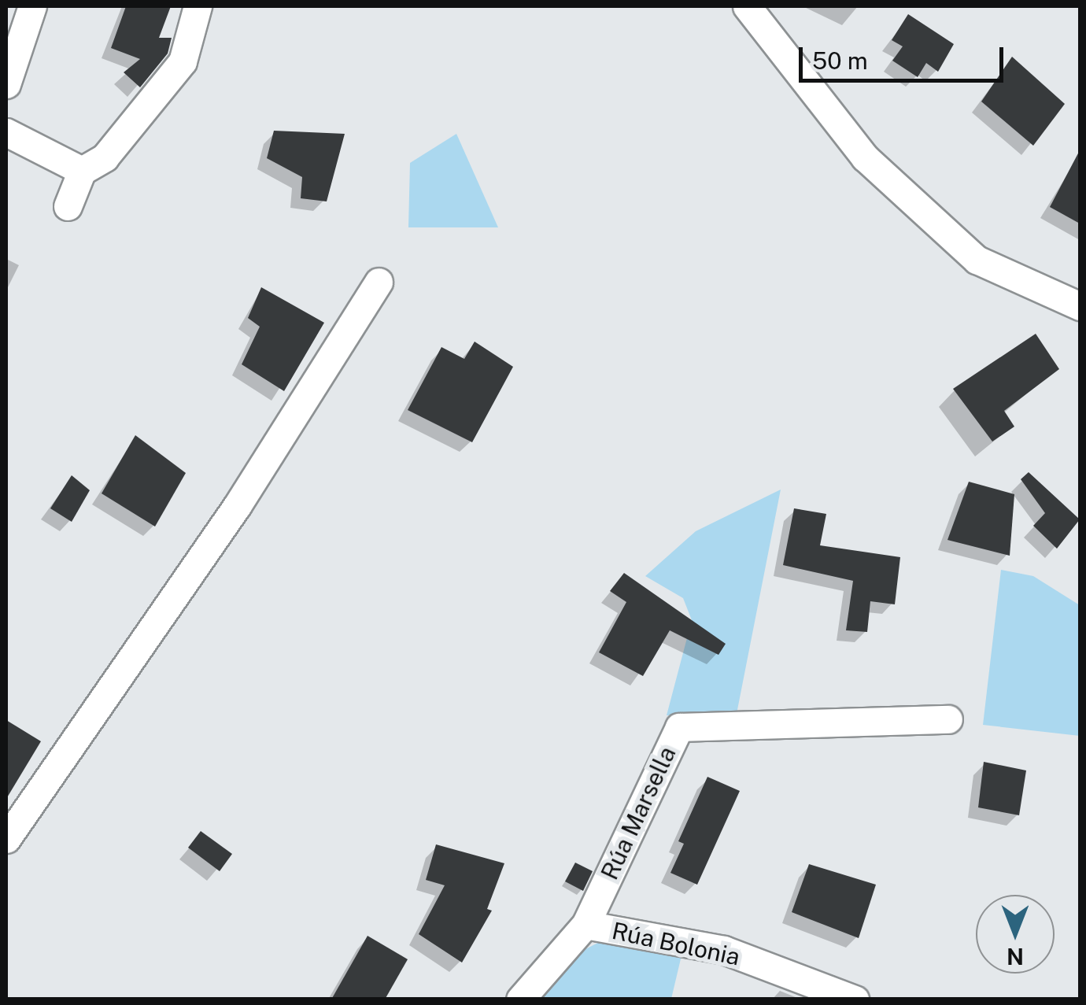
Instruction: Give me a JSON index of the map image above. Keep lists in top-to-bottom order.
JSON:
{
  "streets": {
    "street": ["Rúa Marsella", "Rúa Bolonia"]
  },
  "crossings": [
    ["Rúa Marsella", "Rúa Bolonia"]
  ],
  "scale_bar": "50 m",
  "north": "bottom"
}
